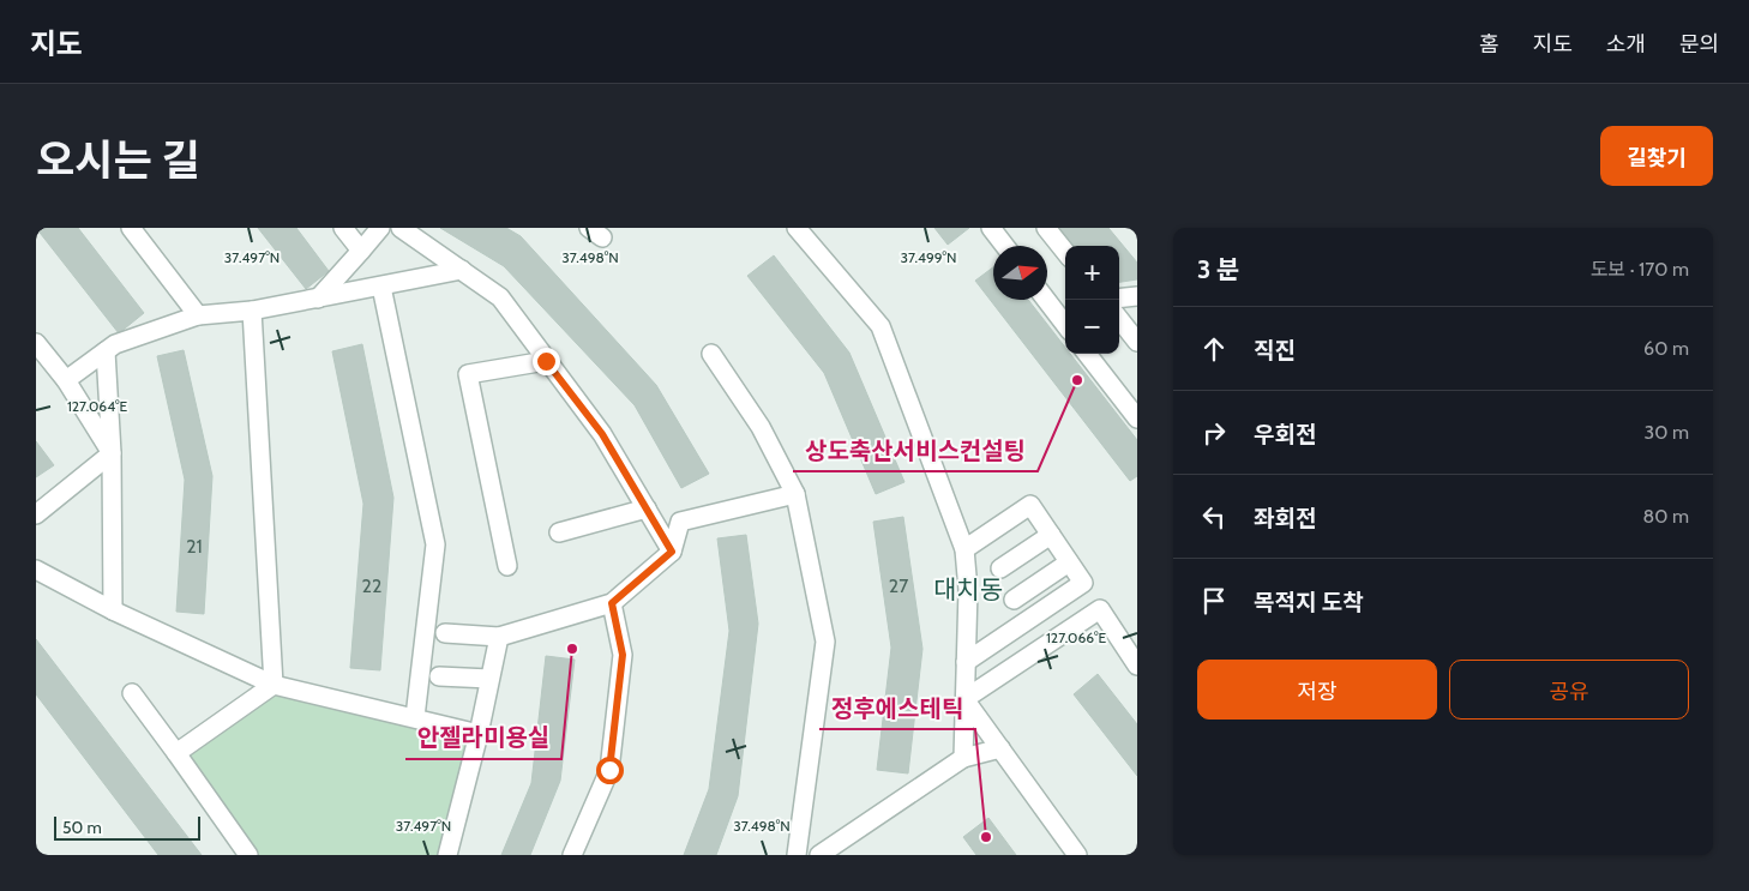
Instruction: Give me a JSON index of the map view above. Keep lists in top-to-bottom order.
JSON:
{
  "districts": ["대치동"],
  "places": ["상도축산서비스컨설팅", "안젤라미용실", "정후에스테틱"],
  "house_numbers": ["21", "22", "27"],
  "scale_bar": "50 m",
  "north": "right",
  "page": {
    "header": "지도",
    "nav": [
      "홈",
      "지도",
      "소개",
      "문의"
    ],
    "title": "오시는 길",
    "buttons": [
      "길찾기",
      ["저장", "공유"]
    ],
    "heading": ["3 분", "도보 · 170 m"],
    "map_buttons": ["+", "−"],
    "list": [
      ["직진", "60 m"],
      ["우회전", "30 m"],
      ["좌회전", "80 m"],
      "목적지 도착"
    ],
    "scale": "50 m"
  },
  "coordinates": [
    "37.497°N",
    "37.498°N",
    "37.499°N",
    "127.064°E",
    "127.066°E"
  ]
}
